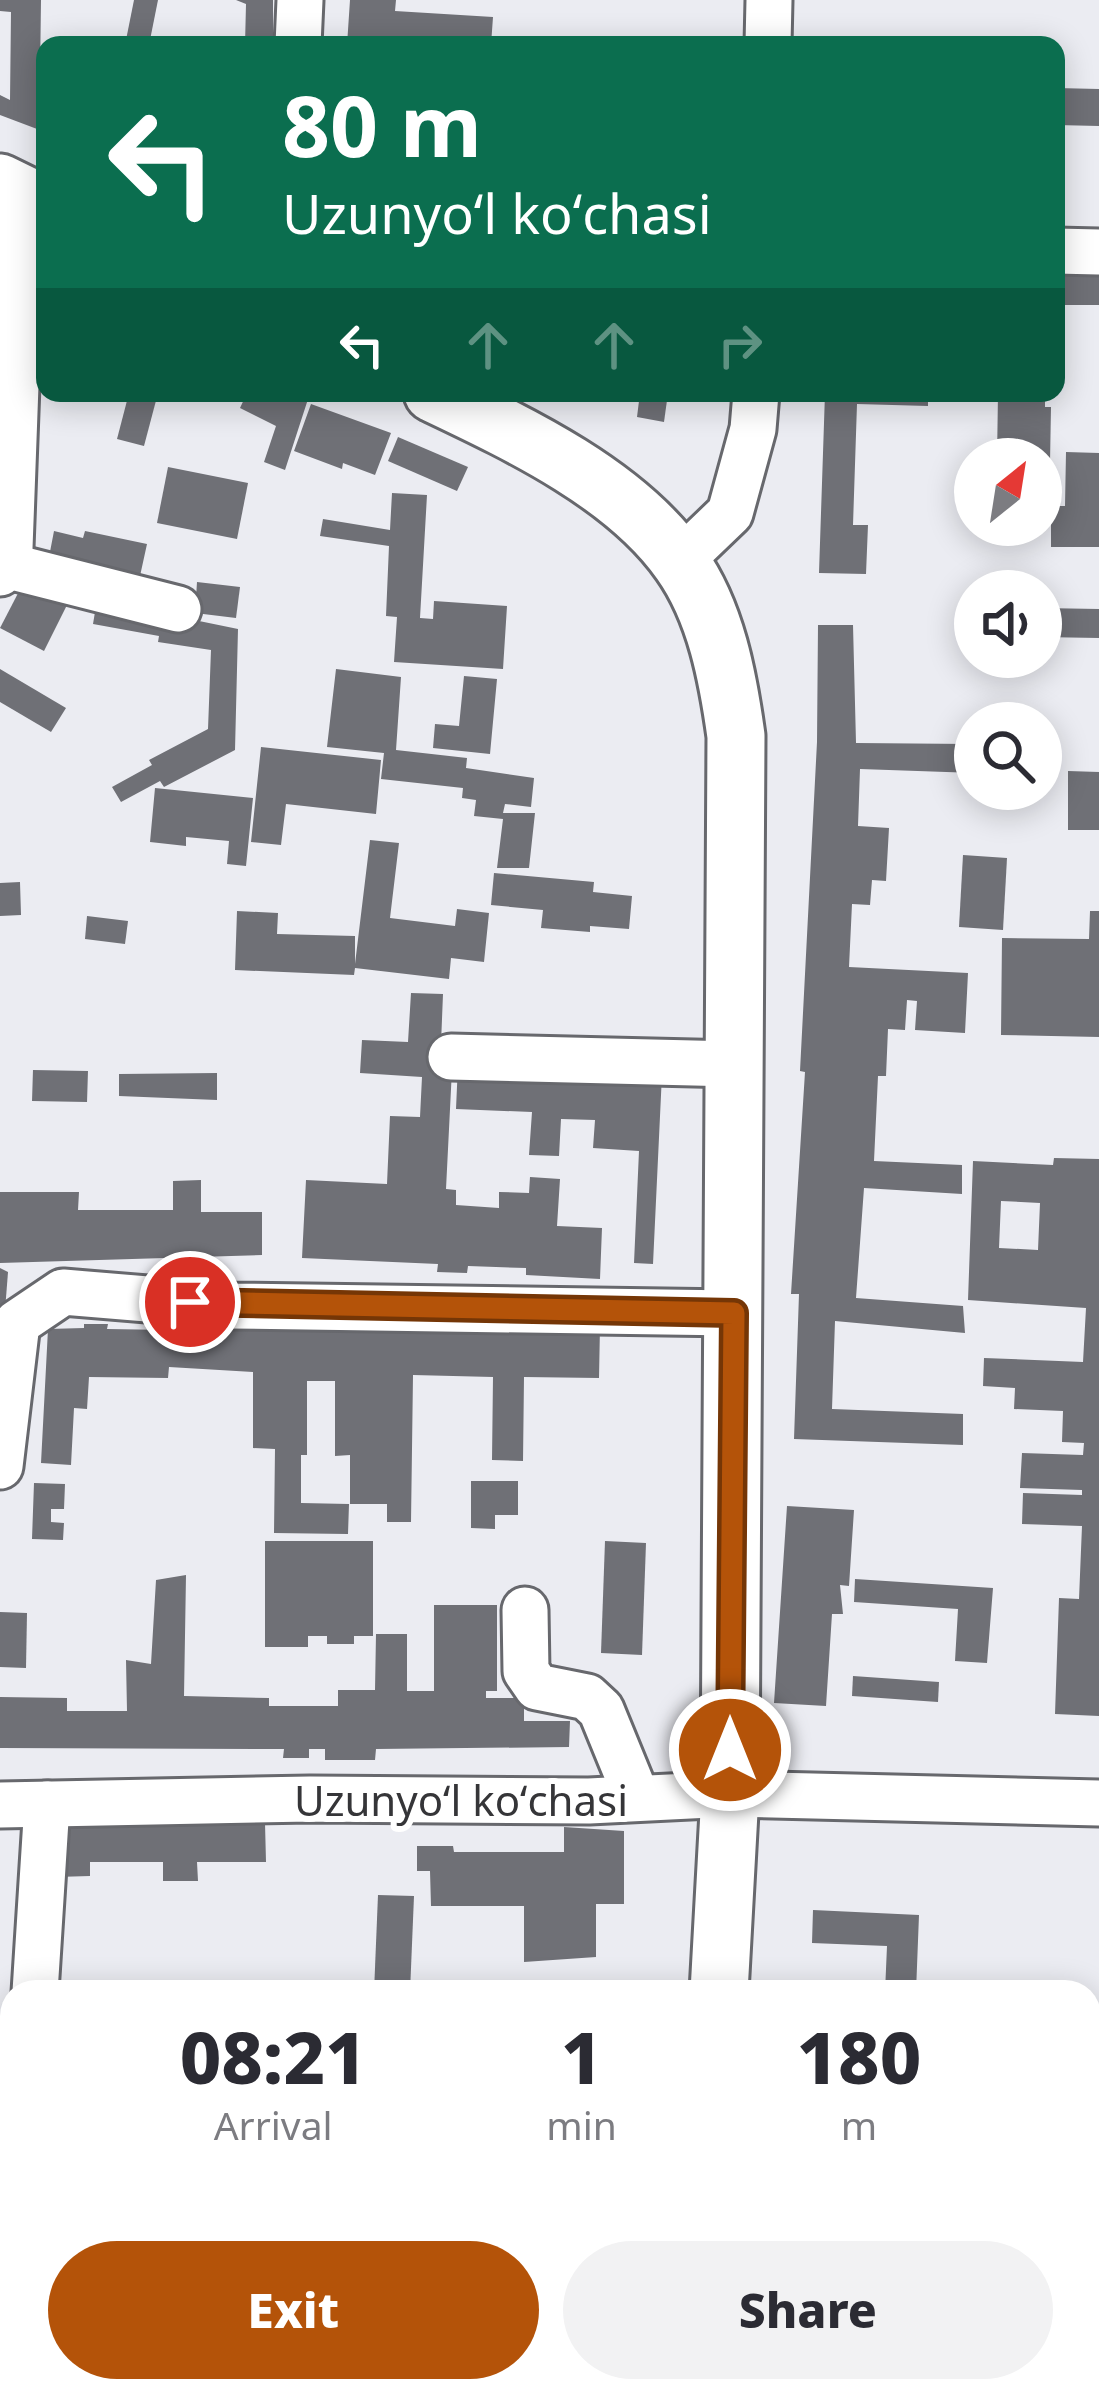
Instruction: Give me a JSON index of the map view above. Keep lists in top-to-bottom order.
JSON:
{
  "streets": {
    "street": ["Uzunyoʻl koʻchasi"]
  },
  "north": "top right",
  "page": {
    "turn": ["80 m", "Uzunyoʻl koʻchasi"],
    "eta": [
      "08:21",
      "Arrival",
      "1",
      "min",
      "180",
      "m"
    ],
    "buttons": ["Exit", "Share"]
  }
}
